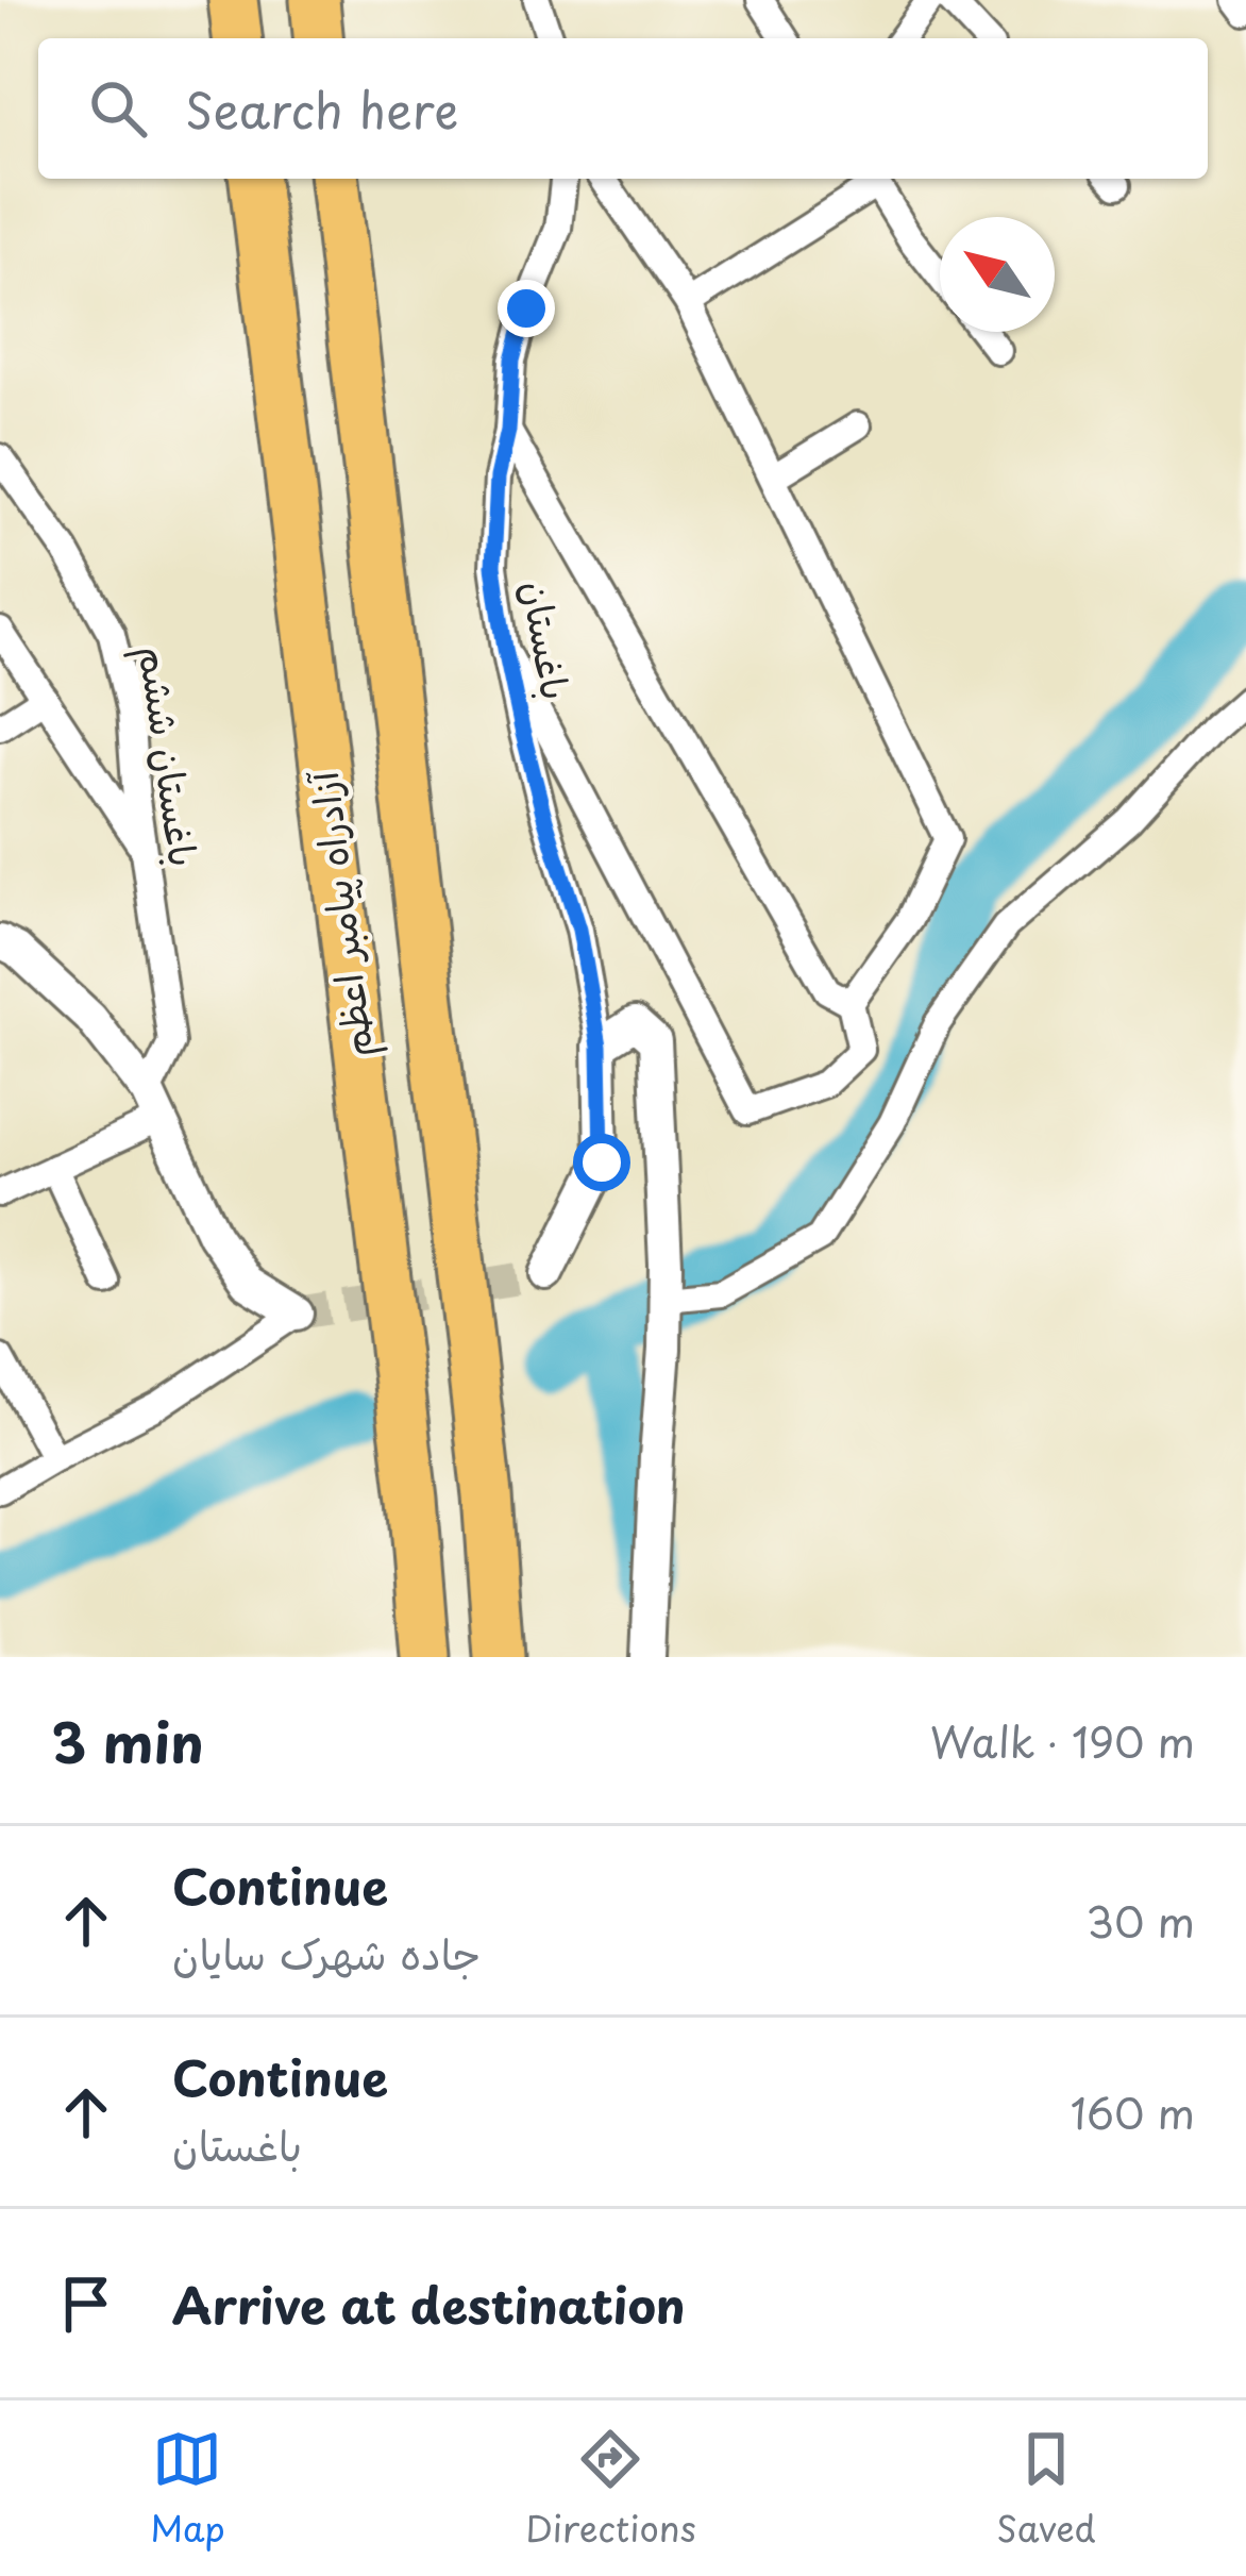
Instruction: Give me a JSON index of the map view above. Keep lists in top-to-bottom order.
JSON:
{
  "streets": {
    "highway": ["آزادراه پیامبر اعظم"],
    "street": ["باغستان", "باغستان ششم"]
  },
  "north": "top left",
  "page": {
    "search": "Search here",
    "heading": ["3 min", "Walk · 190 m"],
    "list": [
      ["Continue", "جاده شهرک سایان", "30 m"],
      ["Continue", "باغستان", "160 m"],
      "Arrive at destination"
    ],
    "nav": ["Map", "Directions", "Saved"]
  }
}
